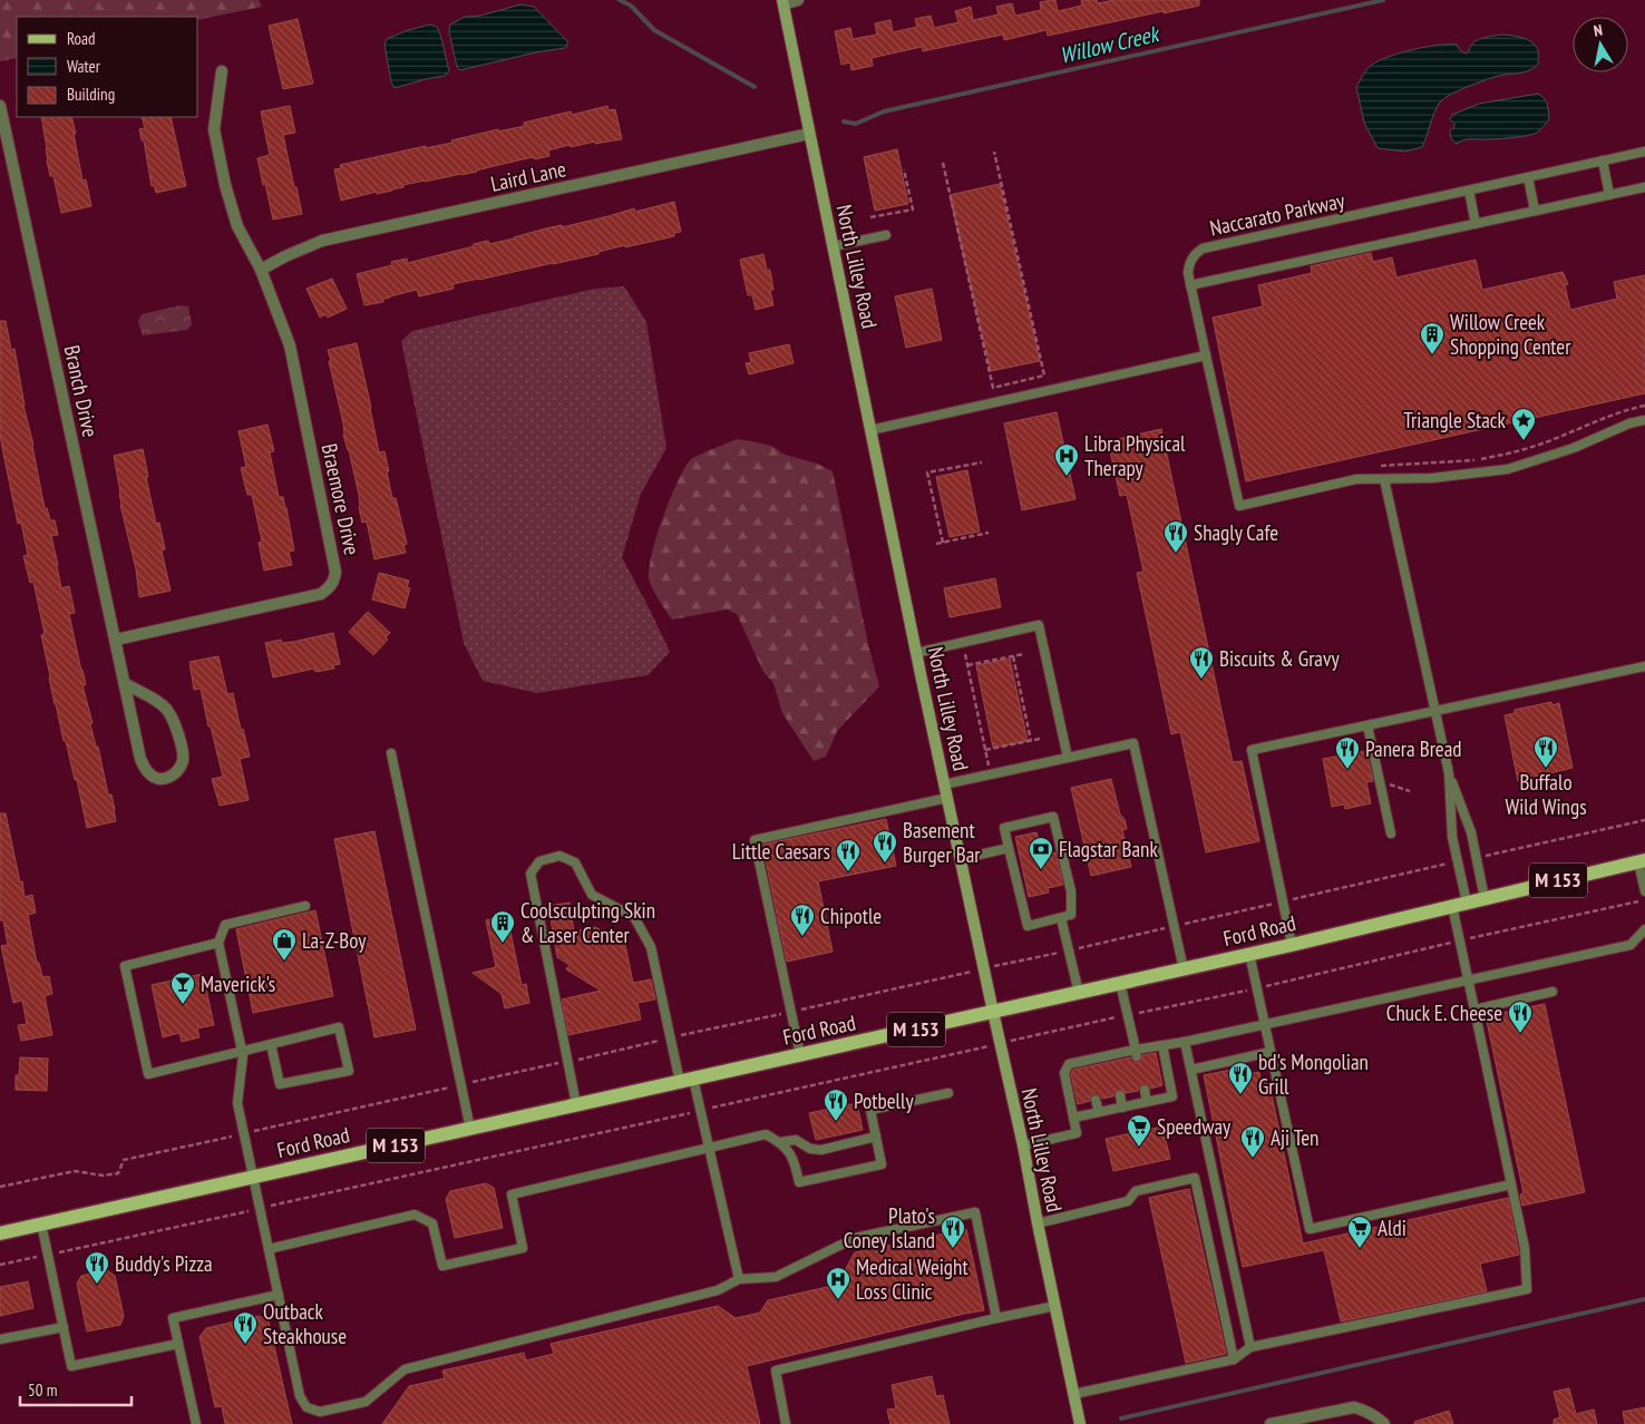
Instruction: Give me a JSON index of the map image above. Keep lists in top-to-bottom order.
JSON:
{
  "streets": {
    "main road": ["M 153", "Ford Road"],
    "street": [
      "Laird Lane",
      "North Lilley Road",
      "Branch Drive",
      "Braemore Drive"
    ],
    "lane": ["Naccarato Parkway"]
  },
  "crossings": [
    ["Laird Lane", "North Lilley Road"],
    ["Laird Lane", "Braemore Drive"],
    ["North Lilley Road", "Ford Road"],
    ["Branch Drive", "Braemore Drive"]
  ],
  "water": ["Willow Creek"],
  "places": {
    "building": ["Willow Creek Shopping Center", "Coolsculpting Skin & Laser Center"],
    "place": ["Triangle Stack"],
    "hospital": ["Libra Physical Therapy", "Medical Weight Loss Clinic"],
    "restaurant": [
      "Shagly Cafe",
      "Biscuits & Gravy",
      "Buffalo Wild Wings",
      "Panera Bread",
      "Basement Burger Bar",
      "Little Caesars",
      "Chipotle",
      "Chuck E. Cheese",
      "bd's Mongolian Grill",
      "Potbelly",
      "Aji Ten",
      "Plato's Coney Island",
      "Buddy's Pizza",
      "Outback Steakhouse"
    ],
    "bank": ["Flagstar Bank"],
    "shop": ["La-Z-Boy"],
    "bar": ["Maverick's"],
    "supermarket": ["Speedway", "Aldi"]
  },
  "legend": ["Road", "Water", "Building"],
  "scale_bar": "50 m",
  "north": "top"
}
